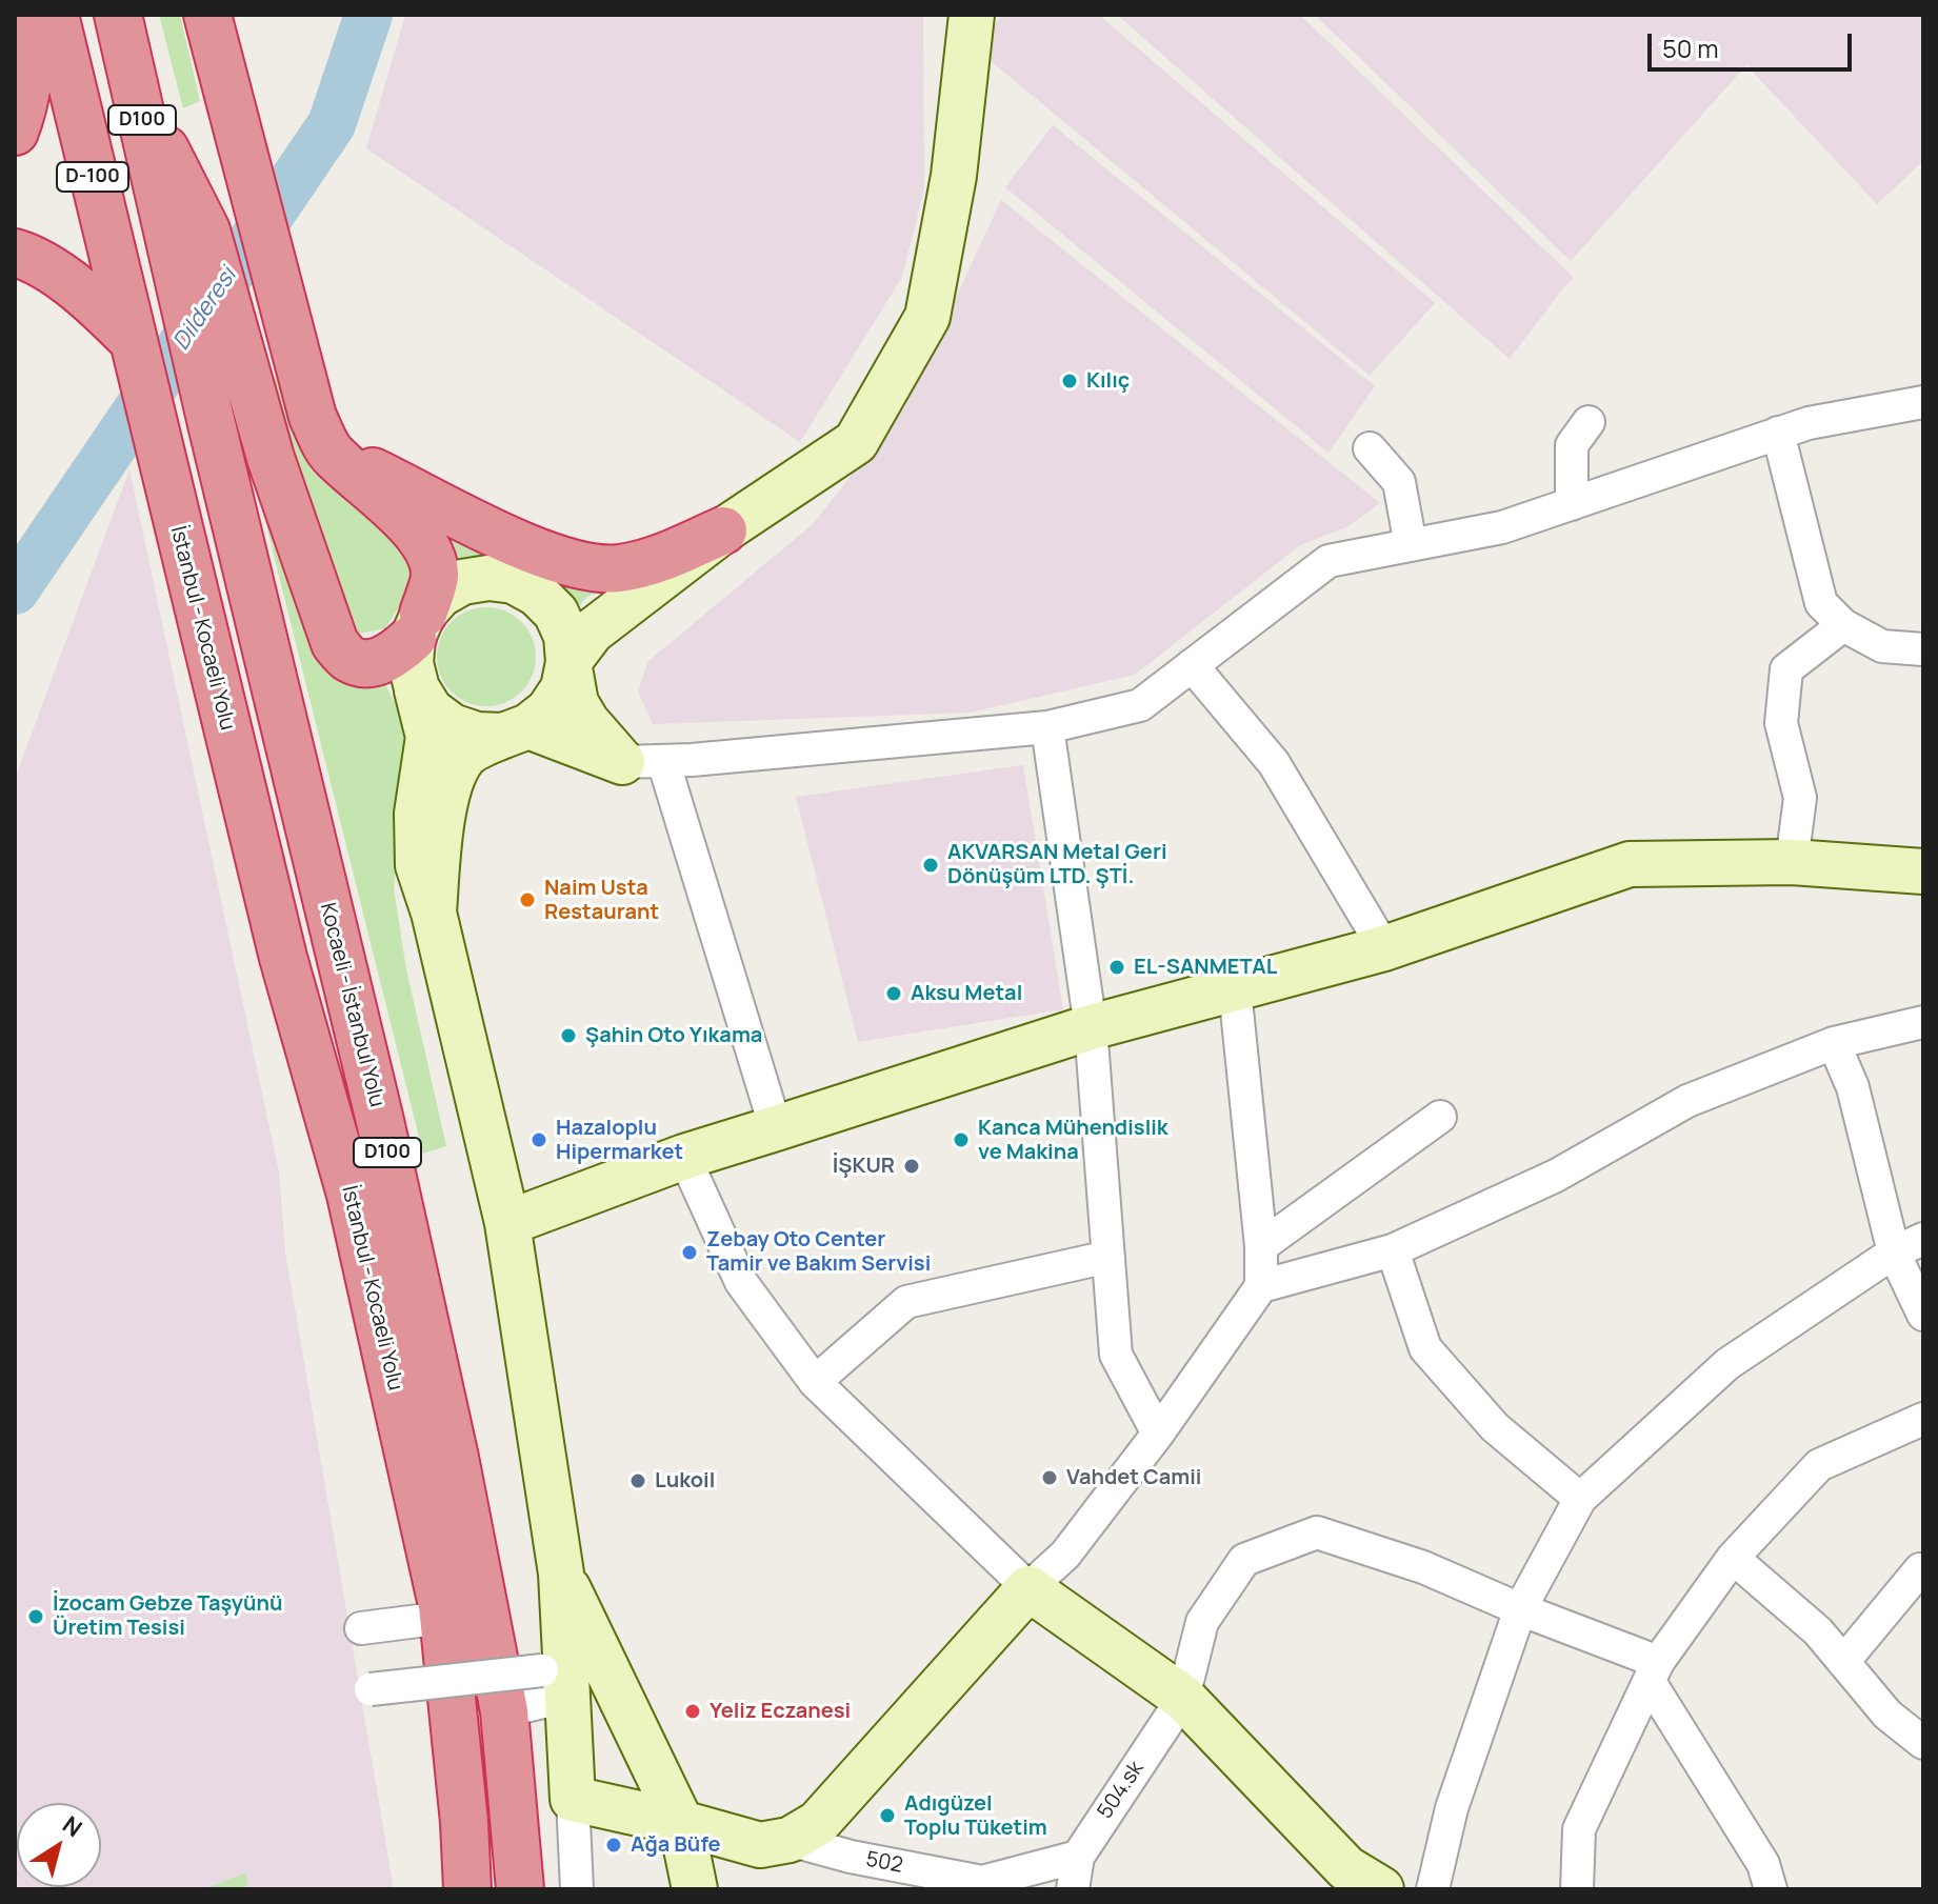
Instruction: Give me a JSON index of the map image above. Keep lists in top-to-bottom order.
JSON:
{
  "streets": {
    "highway": [
      "D100",
      "D-100",
      "İstanbul - Kocaeli Yolu",
      "Kocaeli - İstanbul Yolu"
    ],
    "street": ["504.sk", "502"]
  },
  "crossings": [
    ["D100", "Kocaeli - İstanbul Yolu"],
    ["D-100", "İstanbul - Kocaeli Yolu"],
    ["504.sk", "502"]
  ],
  "water": ["Dilderesi"],
  "places": [
    "Kılıç",
    "AKVARSAN Metal Geri Dönüşüm LTD. ŞTİ.",
    "Naim Usta Restaurant",
    "EL-SANMETAL",
    "Aksu Metal",
    "Şahin Oto Yıkama",
    "Hazaloplu Hipermarket",
    "Kanca Mühendislik ve Makina",
    "İŞKUR",
    "Zebay Oto Center Tamir ve Bakım Servisi",
    "Vahdet Camii",
    "Lukoil",
    "İzocam Gebze Taşyünü Üretim Tesisi",
    "Yeliz Eczanesi",
    "Adıgüzel Toplu Tüketim",
    "Ağa Büfe"
  ],
  "scale_bar": "50 m",
  "north": "top right"
}
